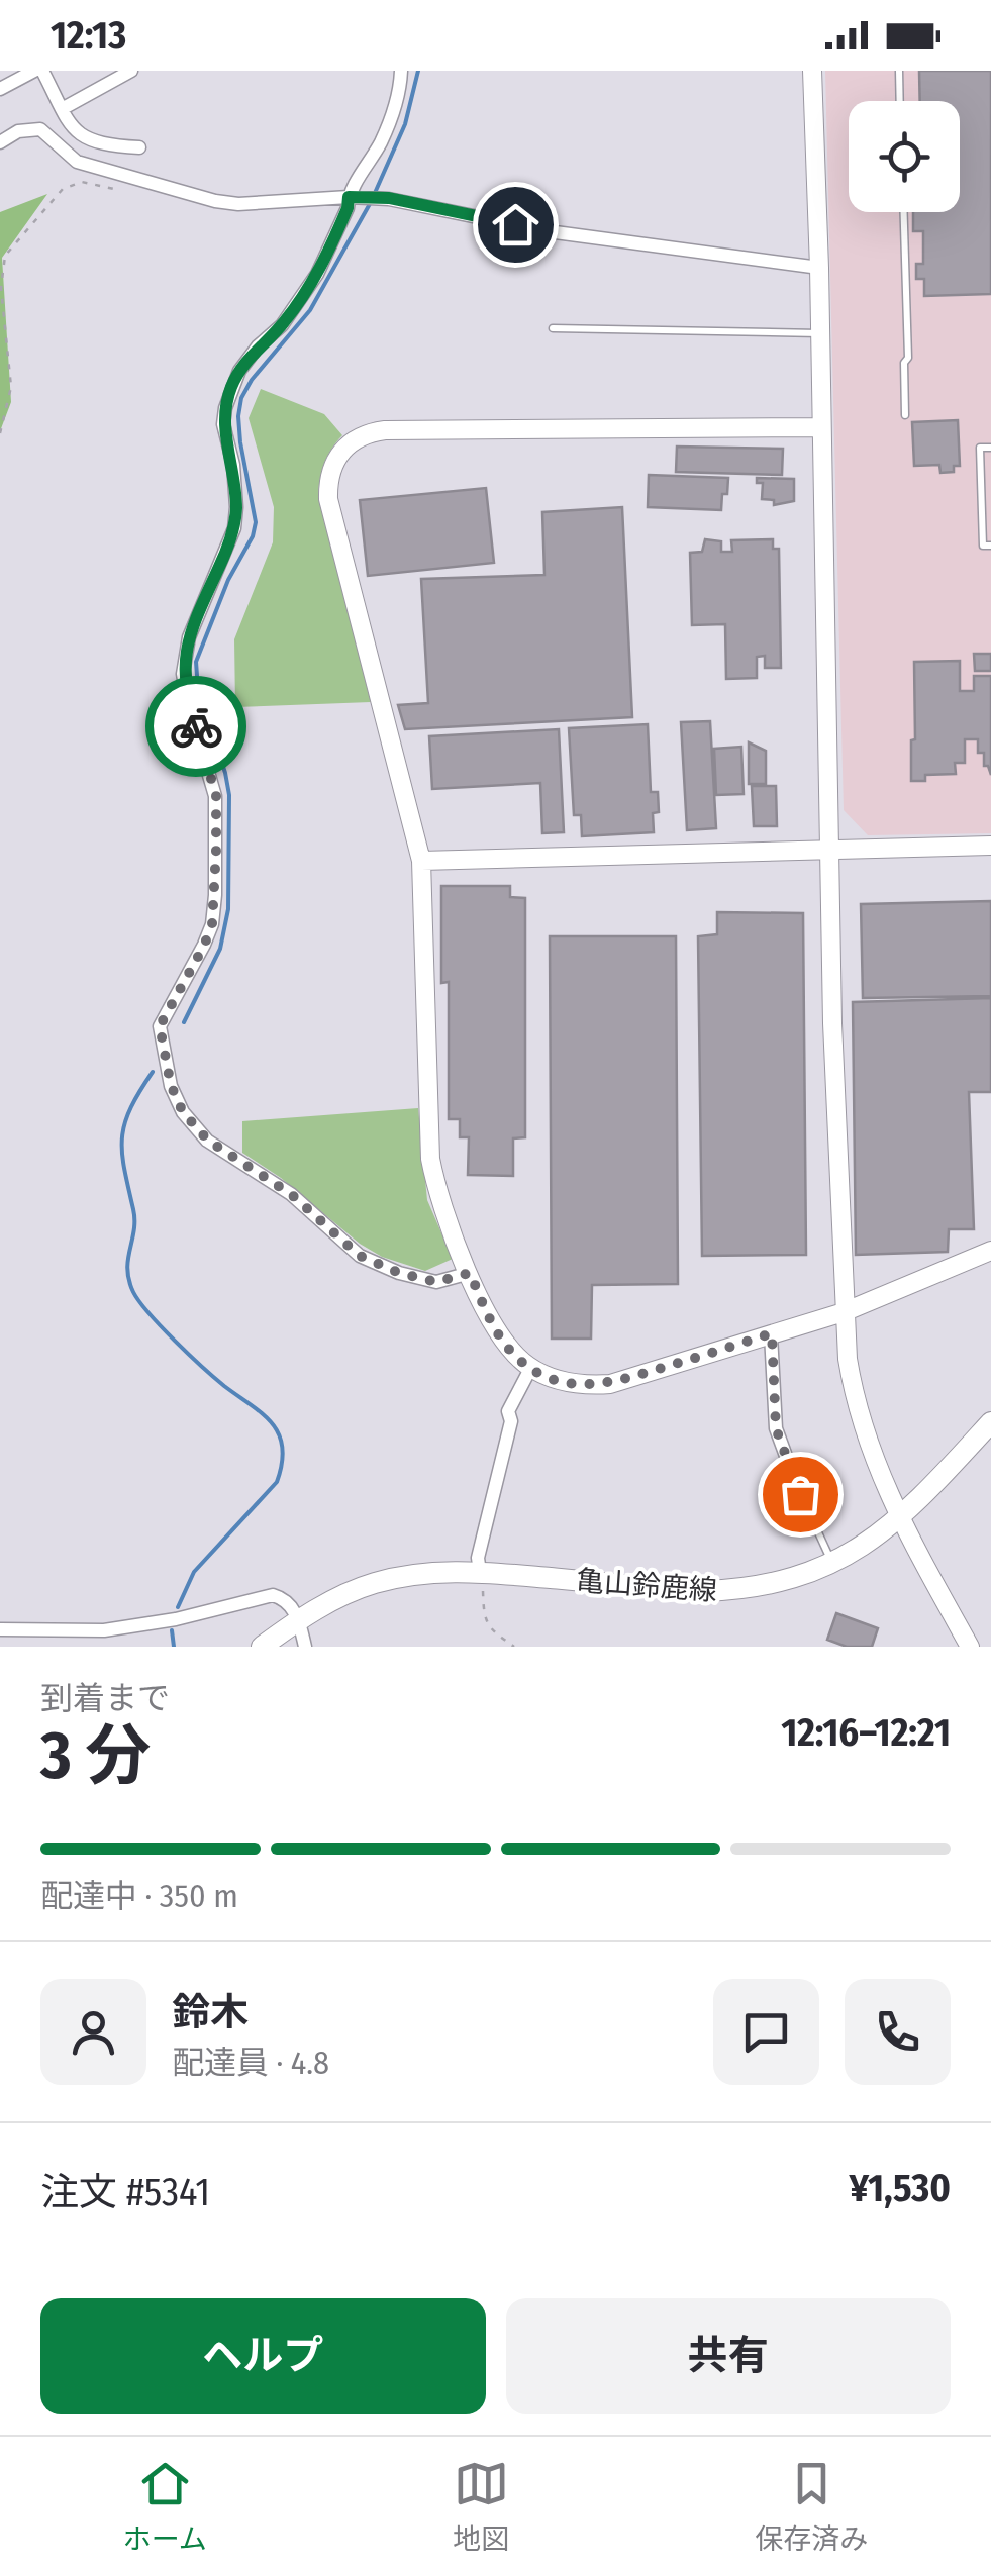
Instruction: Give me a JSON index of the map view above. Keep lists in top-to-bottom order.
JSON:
{
  "streets": {
    "main road": ["亀山鈴鹿線"]
  },
  "page": {
    "status": "12:13",
    "heading": ["3 分", "到着まで", "12:16–12:21"],
    "panel": [
      "鈴木",
      "配達員 · 4.8",
      "注文 #5341",
      "¥1,530"
    ],
    "bar": "配達中 · 350 m",
    "buttons": ["ヘルプ", "共有"],
    "tabs": ["ホーム", "地図", "保存済み"]
  }
}
